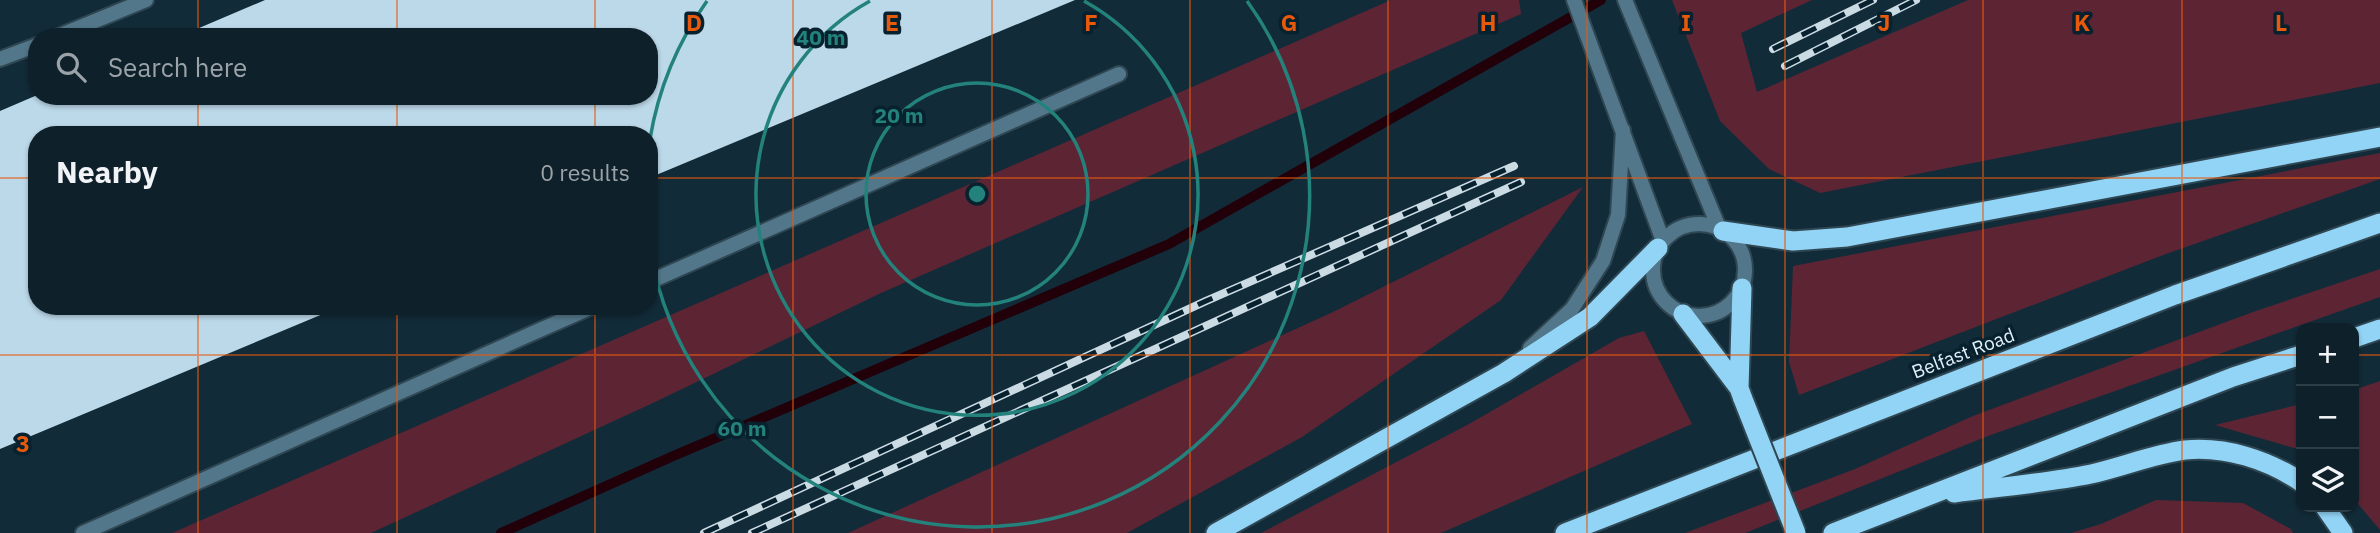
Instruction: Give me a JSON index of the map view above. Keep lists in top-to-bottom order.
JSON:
{
  "streets": {
    "highway": ["Belfast Road"]
  },
  "page": {
    "search": "Search here",
    "heading": ["Nearby", "0 results"],
    "map_buttons": ["+", "−"]
  },
  "grid": {
    "columns": [
      "D",
      "E",
      "F",
      "G",
      "H",
      "I",
      "J",
      "K",
      "L"
    ],
    "rows": ["3"]
  },
  "rings": ["40 m", "20 m", "60 m"]
}
